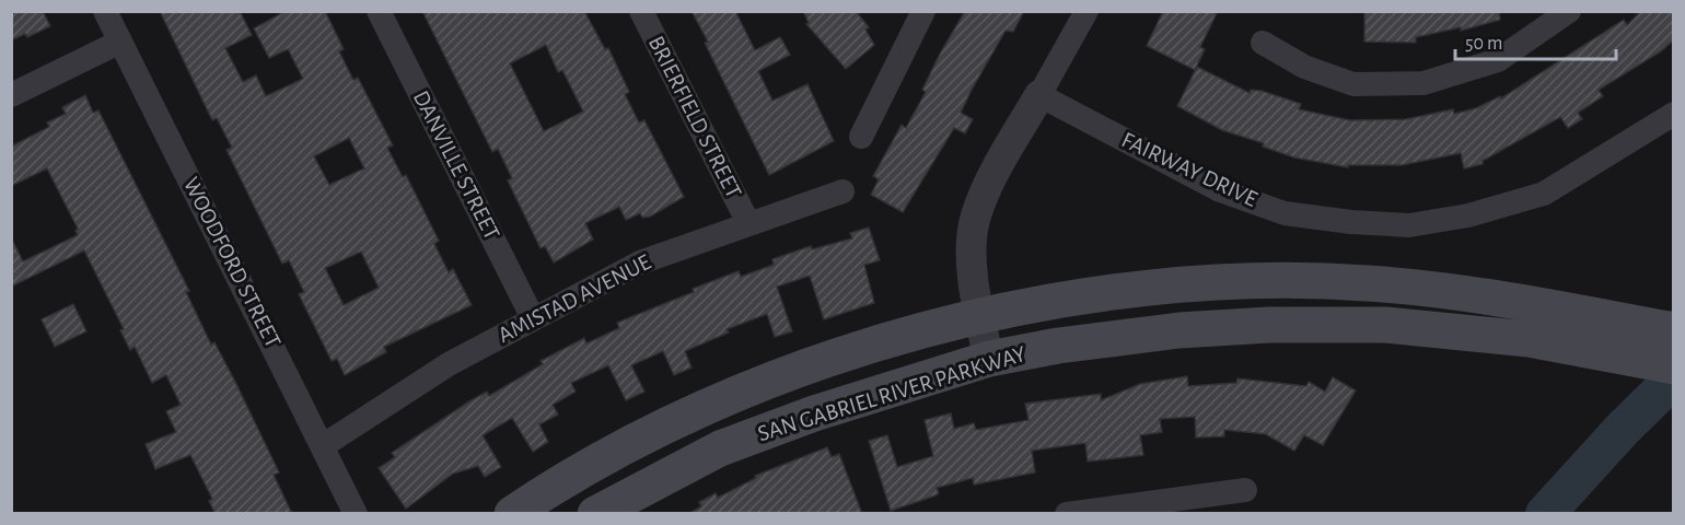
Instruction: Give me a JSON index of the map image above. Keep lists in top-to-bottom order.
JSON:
{
  "streets": {
    "main road": ["SAN GABRIEL RIVER PARKWAY"],
    "street": [
      "BRIERFIELD STREET",
      "DANVILLE STREET",
      "FAIRWAY DRIVE",
      "WOODFORD STREET",
      "AMISTAD AVENUE"
    ]
  },
  "crossings": [
    ["BRIERFIELD STREET", "AMISTAD AVENUE"],
    ["DANVILLE STREET", "AMISTAD AVENUE"],
    ["WOODFORD STREET", "AMISTAD AVENUE"]
  ],
  "scale_bar": "50 m"
}
